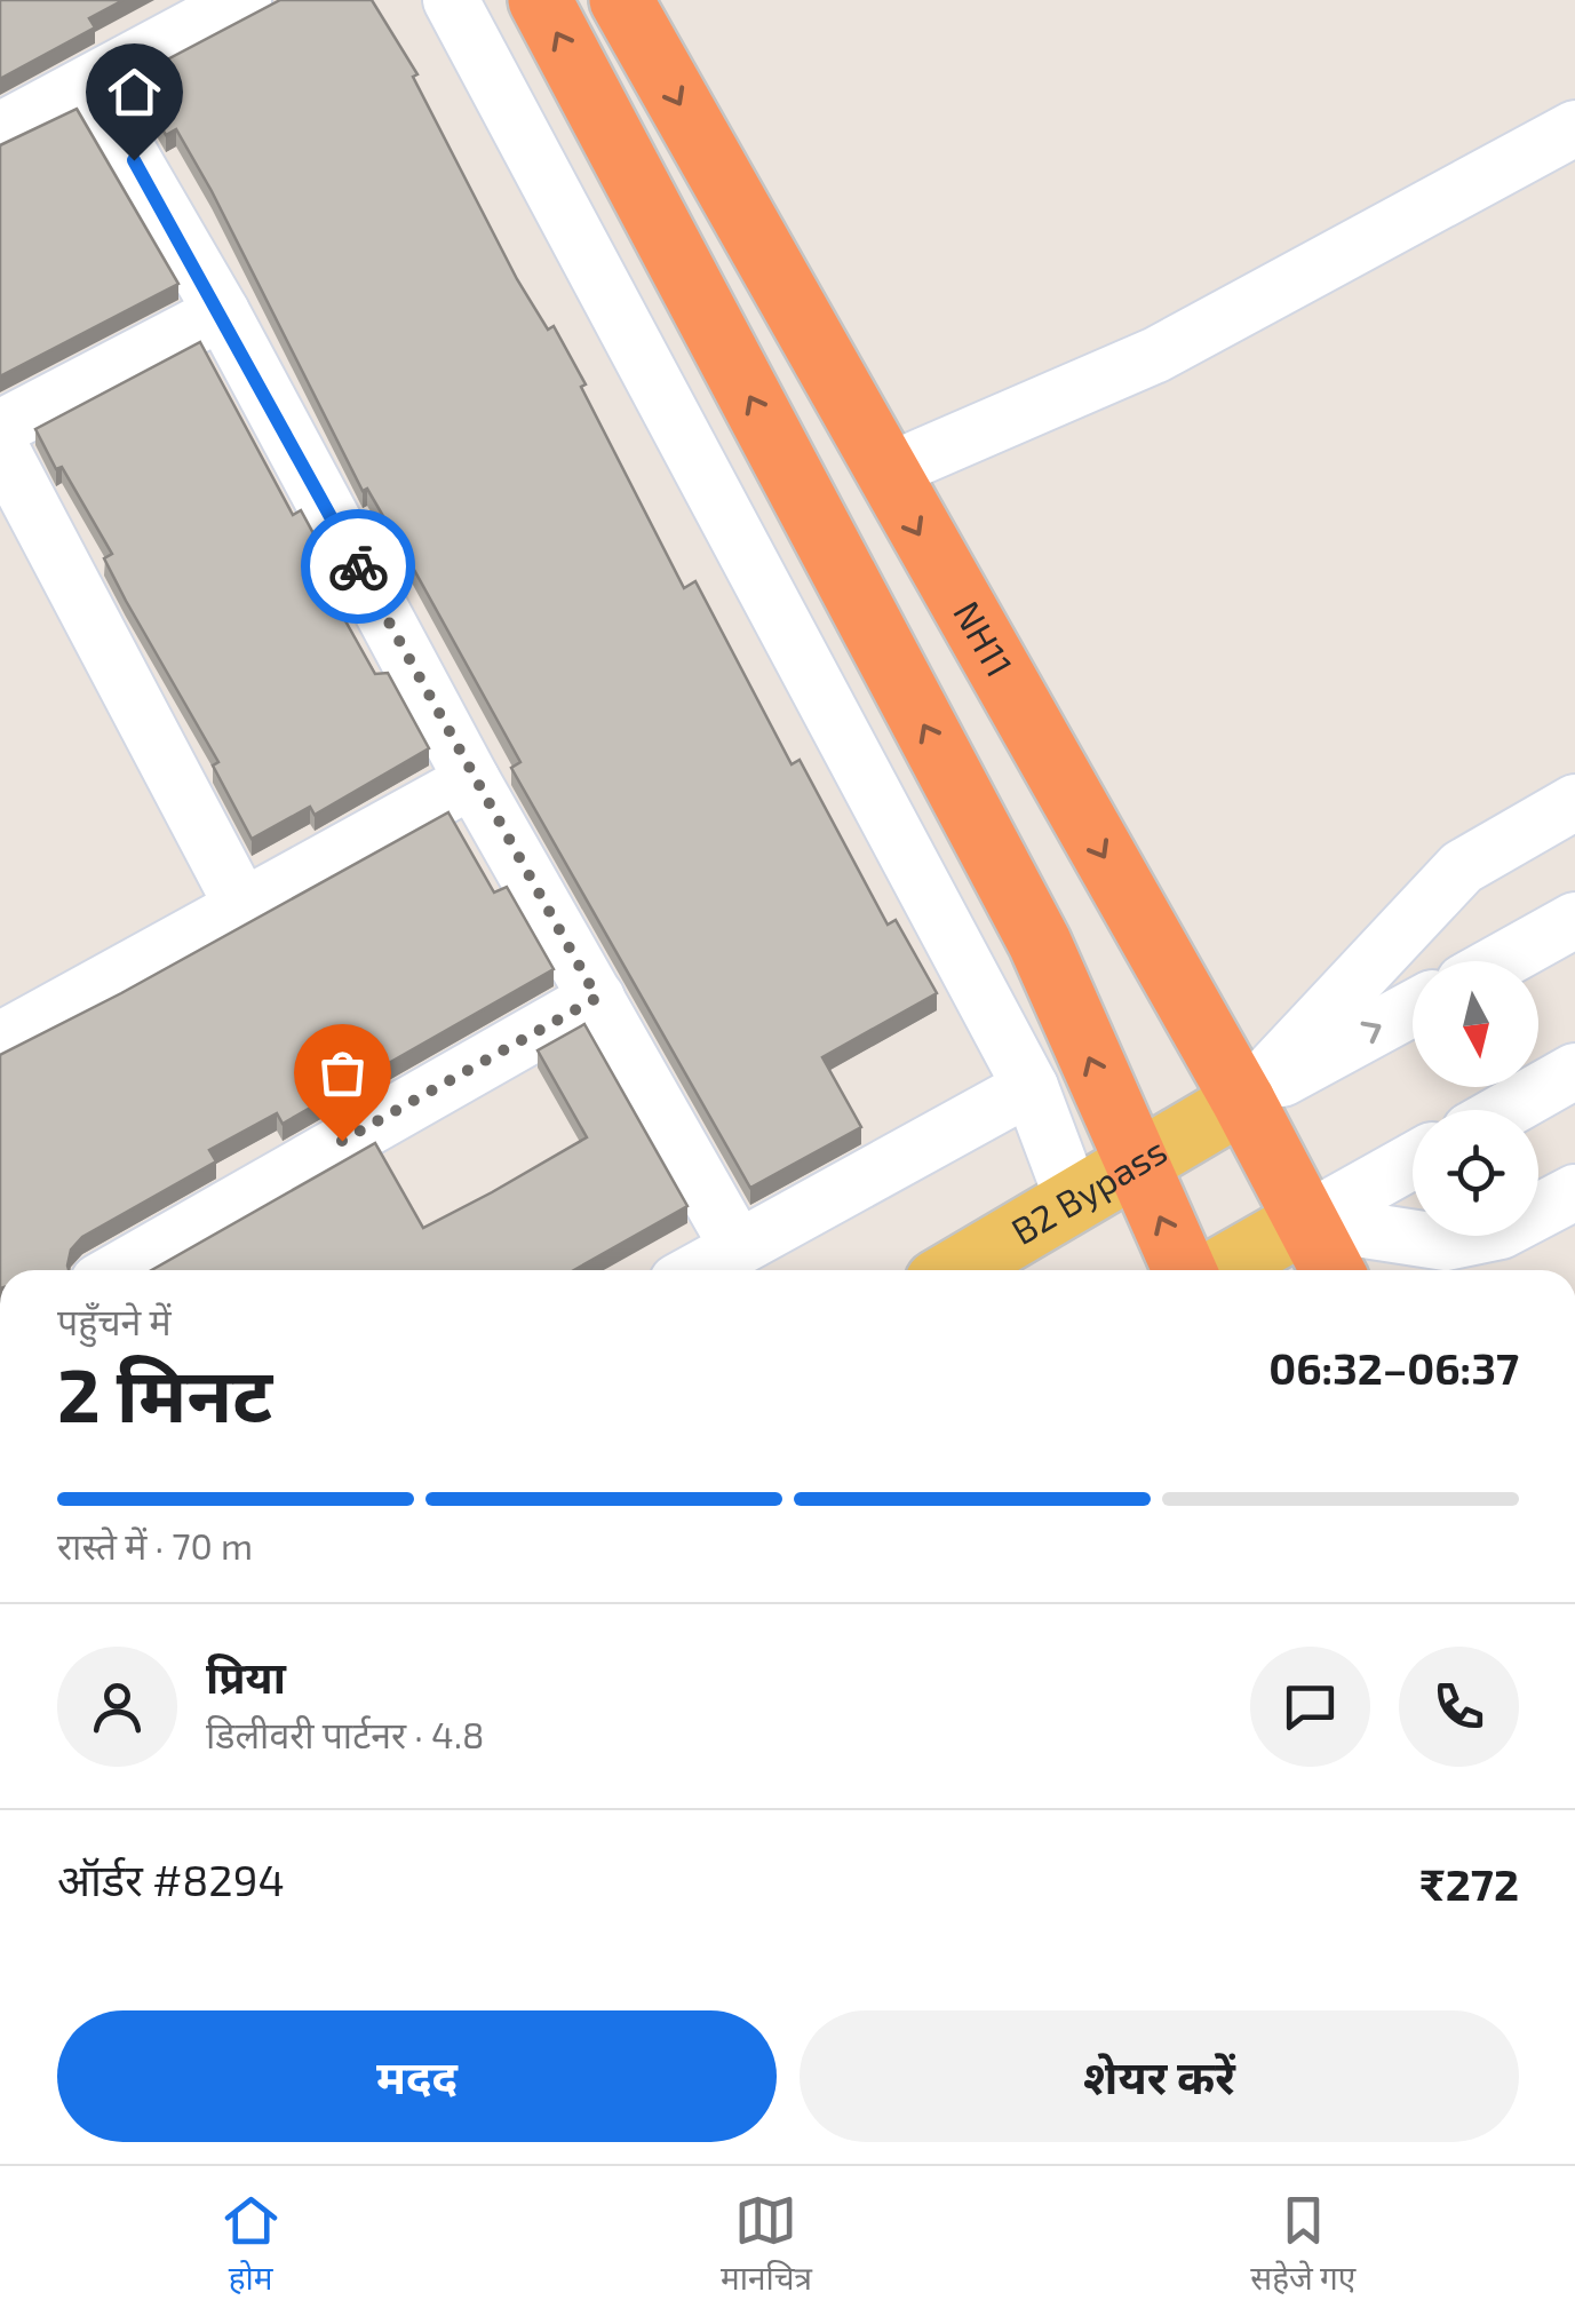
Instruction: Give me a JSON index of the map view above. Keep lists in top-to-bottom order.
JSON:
{
  "streets": {
    "highway": ["NH11"],
    "main road": ["B2 Bypass"]
  },
  "crossings": [
    ["NH11", "B2 Bypass"]
  ],
  "north": "bottom",
  "page": {
    "heading": ["2 मिनट", "पहुँचने में", "06:32–06:37"],
    "panel": [
      "प्रिया",
      "डिलीवरी पार्टनर · 4.8",
      "ऑर्डर #8294",
      "₹272"
    ],
    "bar": "रास्ते में · 70 m",
    "buttons": ["मदद", "शेयर करें"],
    "tabs": ["होम", "मानचित्र", "सहेजे गए"]
  }
}
